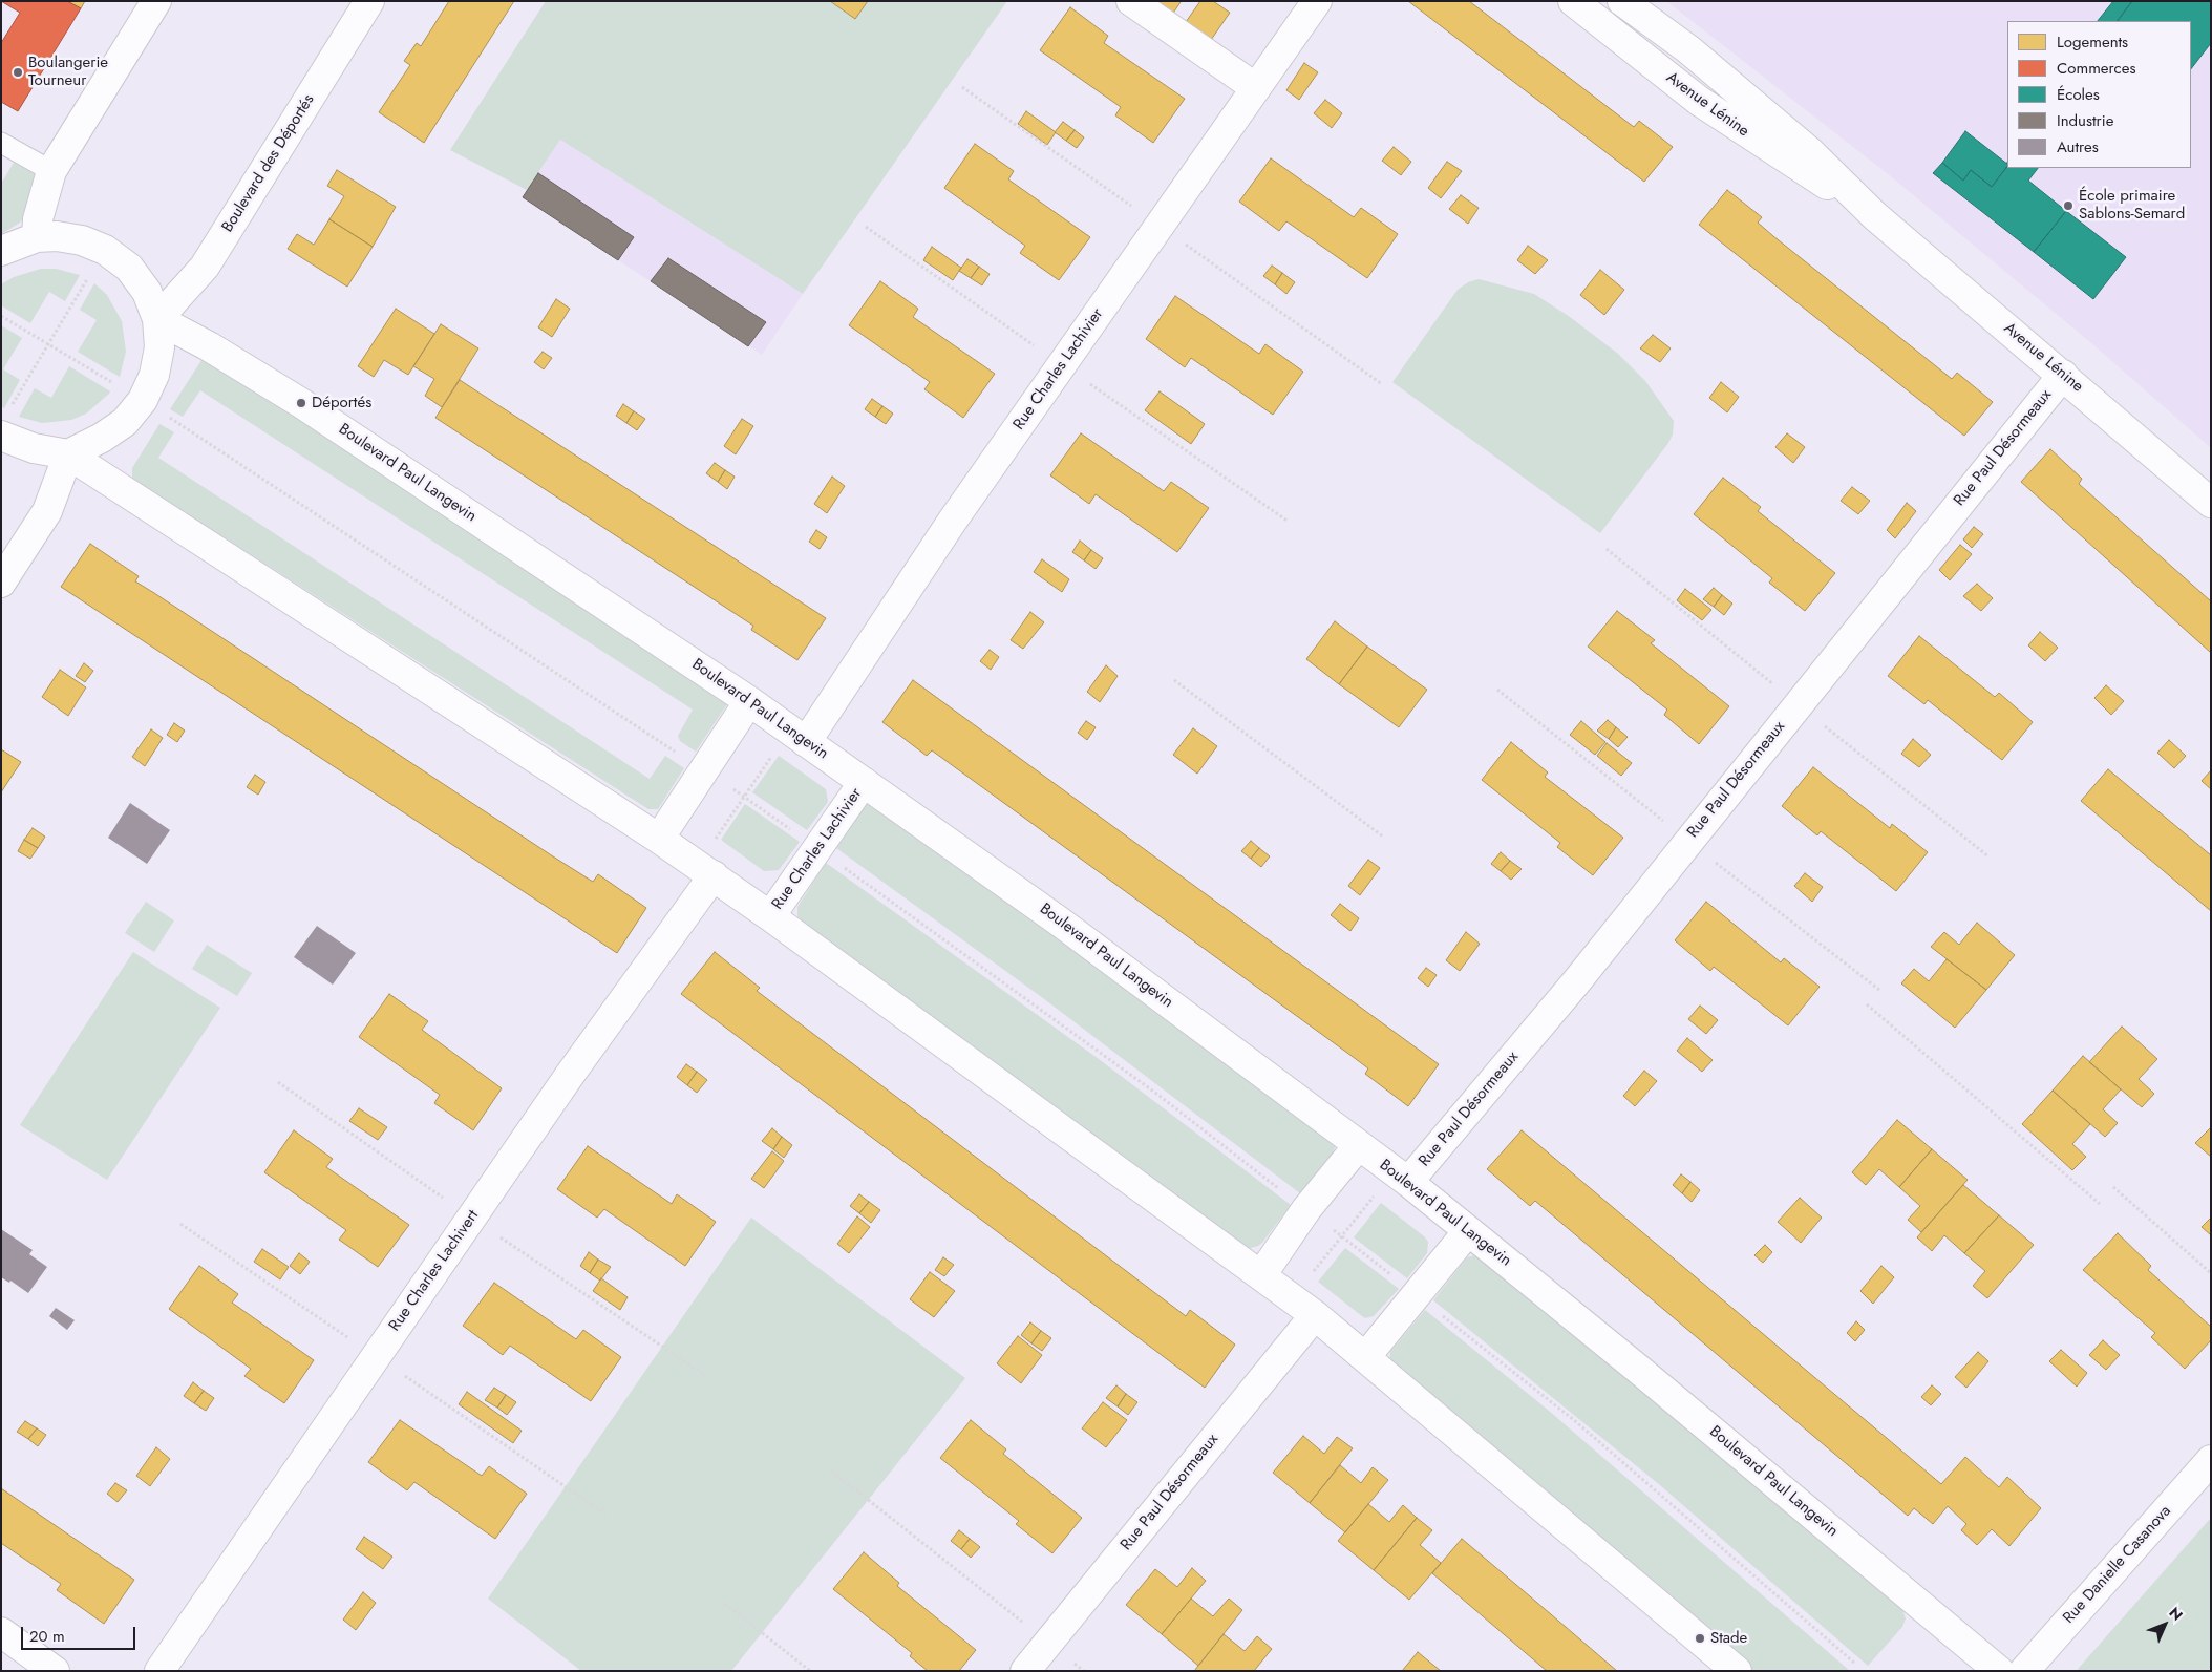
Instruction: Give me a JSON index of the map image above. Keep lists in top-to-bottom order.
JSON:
{
  "streets": {
    "street": [
      "Avenue Lénine",
      "Boulevard des Déportés",
      "Rue Charles Lachivier",
      "Rue Paul Désormeaux",
      "Boulevard Paul Langevin",
      "Rue Charles Lachivert",
      "Rue Danielle Casanova"
    ]
  },
  "crossings": [
    ["Avenue Lénine", "Rue Paul Désormeaux"],
    ["Boulevard des Déportés", "Boulevard Paul Langevin"],
    ["Rue Charles Lachivier", "Boulevard Paul Langevin"],
    ["Rue Paul Désormeaux", "Boulevard Paul Langevin"]
  ],
  "places": [
    "Boulangerie Tourneur",
    "École primaire Sablons-Semard",
    "Déportés",
    "Stade"
  ],
  "legend": [
    "Logements",
    "Commerces",
    "Écoles",
    "Industrie",
    "Autres"
  ],
  "scale_bar": "20 m",
  "north": "top right"
}
